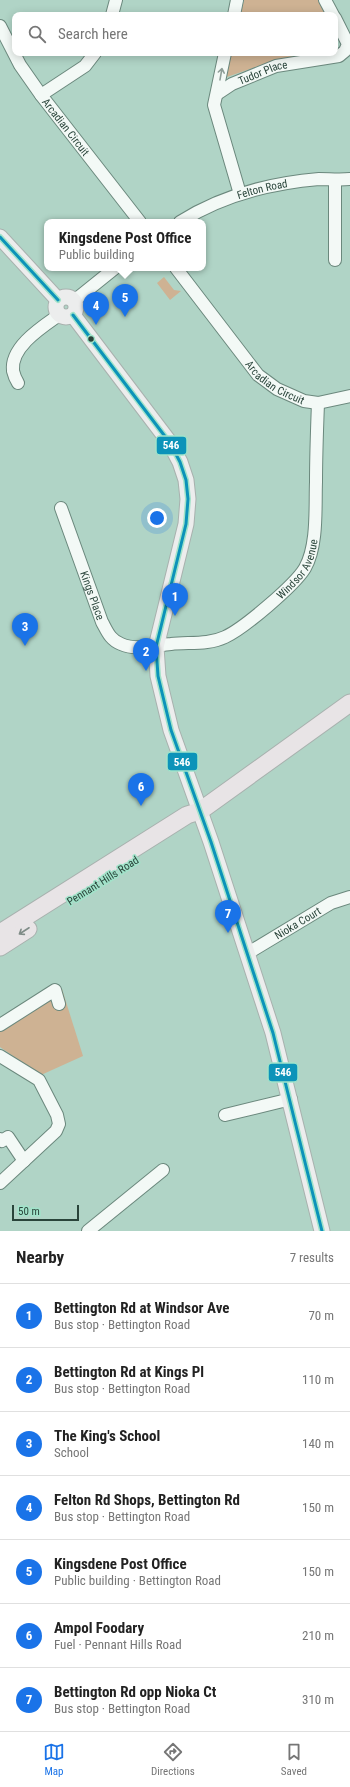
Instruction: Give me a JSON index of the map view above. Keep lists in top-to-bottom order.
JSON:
{
  "streets": {
    "highway": ["Pennant Hills Road"],
    "street": [
      "Tudor Place",
      "Arcadian Circuit",
      "Felton Road",
      "Windsor Avenue",
      "Kings Place",
      "Nioka Court"
    ]
  },
  "crossings": [
    ["Tudor Place", "Felton Road"],
    ["Arcadian Circuit", "Windsor Avenue"],
    ["Windsor Avenue", "Kings Place"]
  ],
  "lines": ["transit line 546"],
  "scale_bar": "50 m",
  "page": {
    "search": "Search here",
    "popup": ["Kingsdene Post Office", "Public building"],
    "pins": [
      "5",
      "4",
      "1",
      "3",
      "2",
      "6",
      "7"
    ],
    "scale": "50 m",
    "heading": ["Nearby", "7 results"],
    "list": [
      {
        "mark": "1",
        "name": "Bettington Rd at Windsor Ave",
        "note": "Bus stop · Bettington Road",
        "value": "70 m"
      },
      {
        "mark": "2",
        "name": "Bettington Rd at Kings Pl",
        "note": "Bus stop · Bettington Road",
        "value": "110 m"
      },
      {
        "mark": "3",
        "name": "The King's School",
        "note": "School",
        "value": "140 m"
      },
      {
        "mark": "4",
        "name": "Felton Rd Shops, Bettington Rd",
        "note": "Bus stop · Bettington Road",
        "value": "150 m"
      },
      {
        "mark": "5",
        "name": "Kingsdene Post Office",
        "note": "Public building · Bettington Road",
        "value": "150 m"
      },
      {
        "mark": "6",
        "name": "Ampol Foodary",
        "note": "Fuel · Pennant Hills Road",
        "value": "210 m"
      },
      {
        "mark": "7",
        "name": "Bettington Rd opp Nioka Ct",
        "note": "Bus stop · Bettington Road",
        "value": "310 m"
      }
    ],
    "nav": ["Map", "Directions", "Saved"]
  }
}
